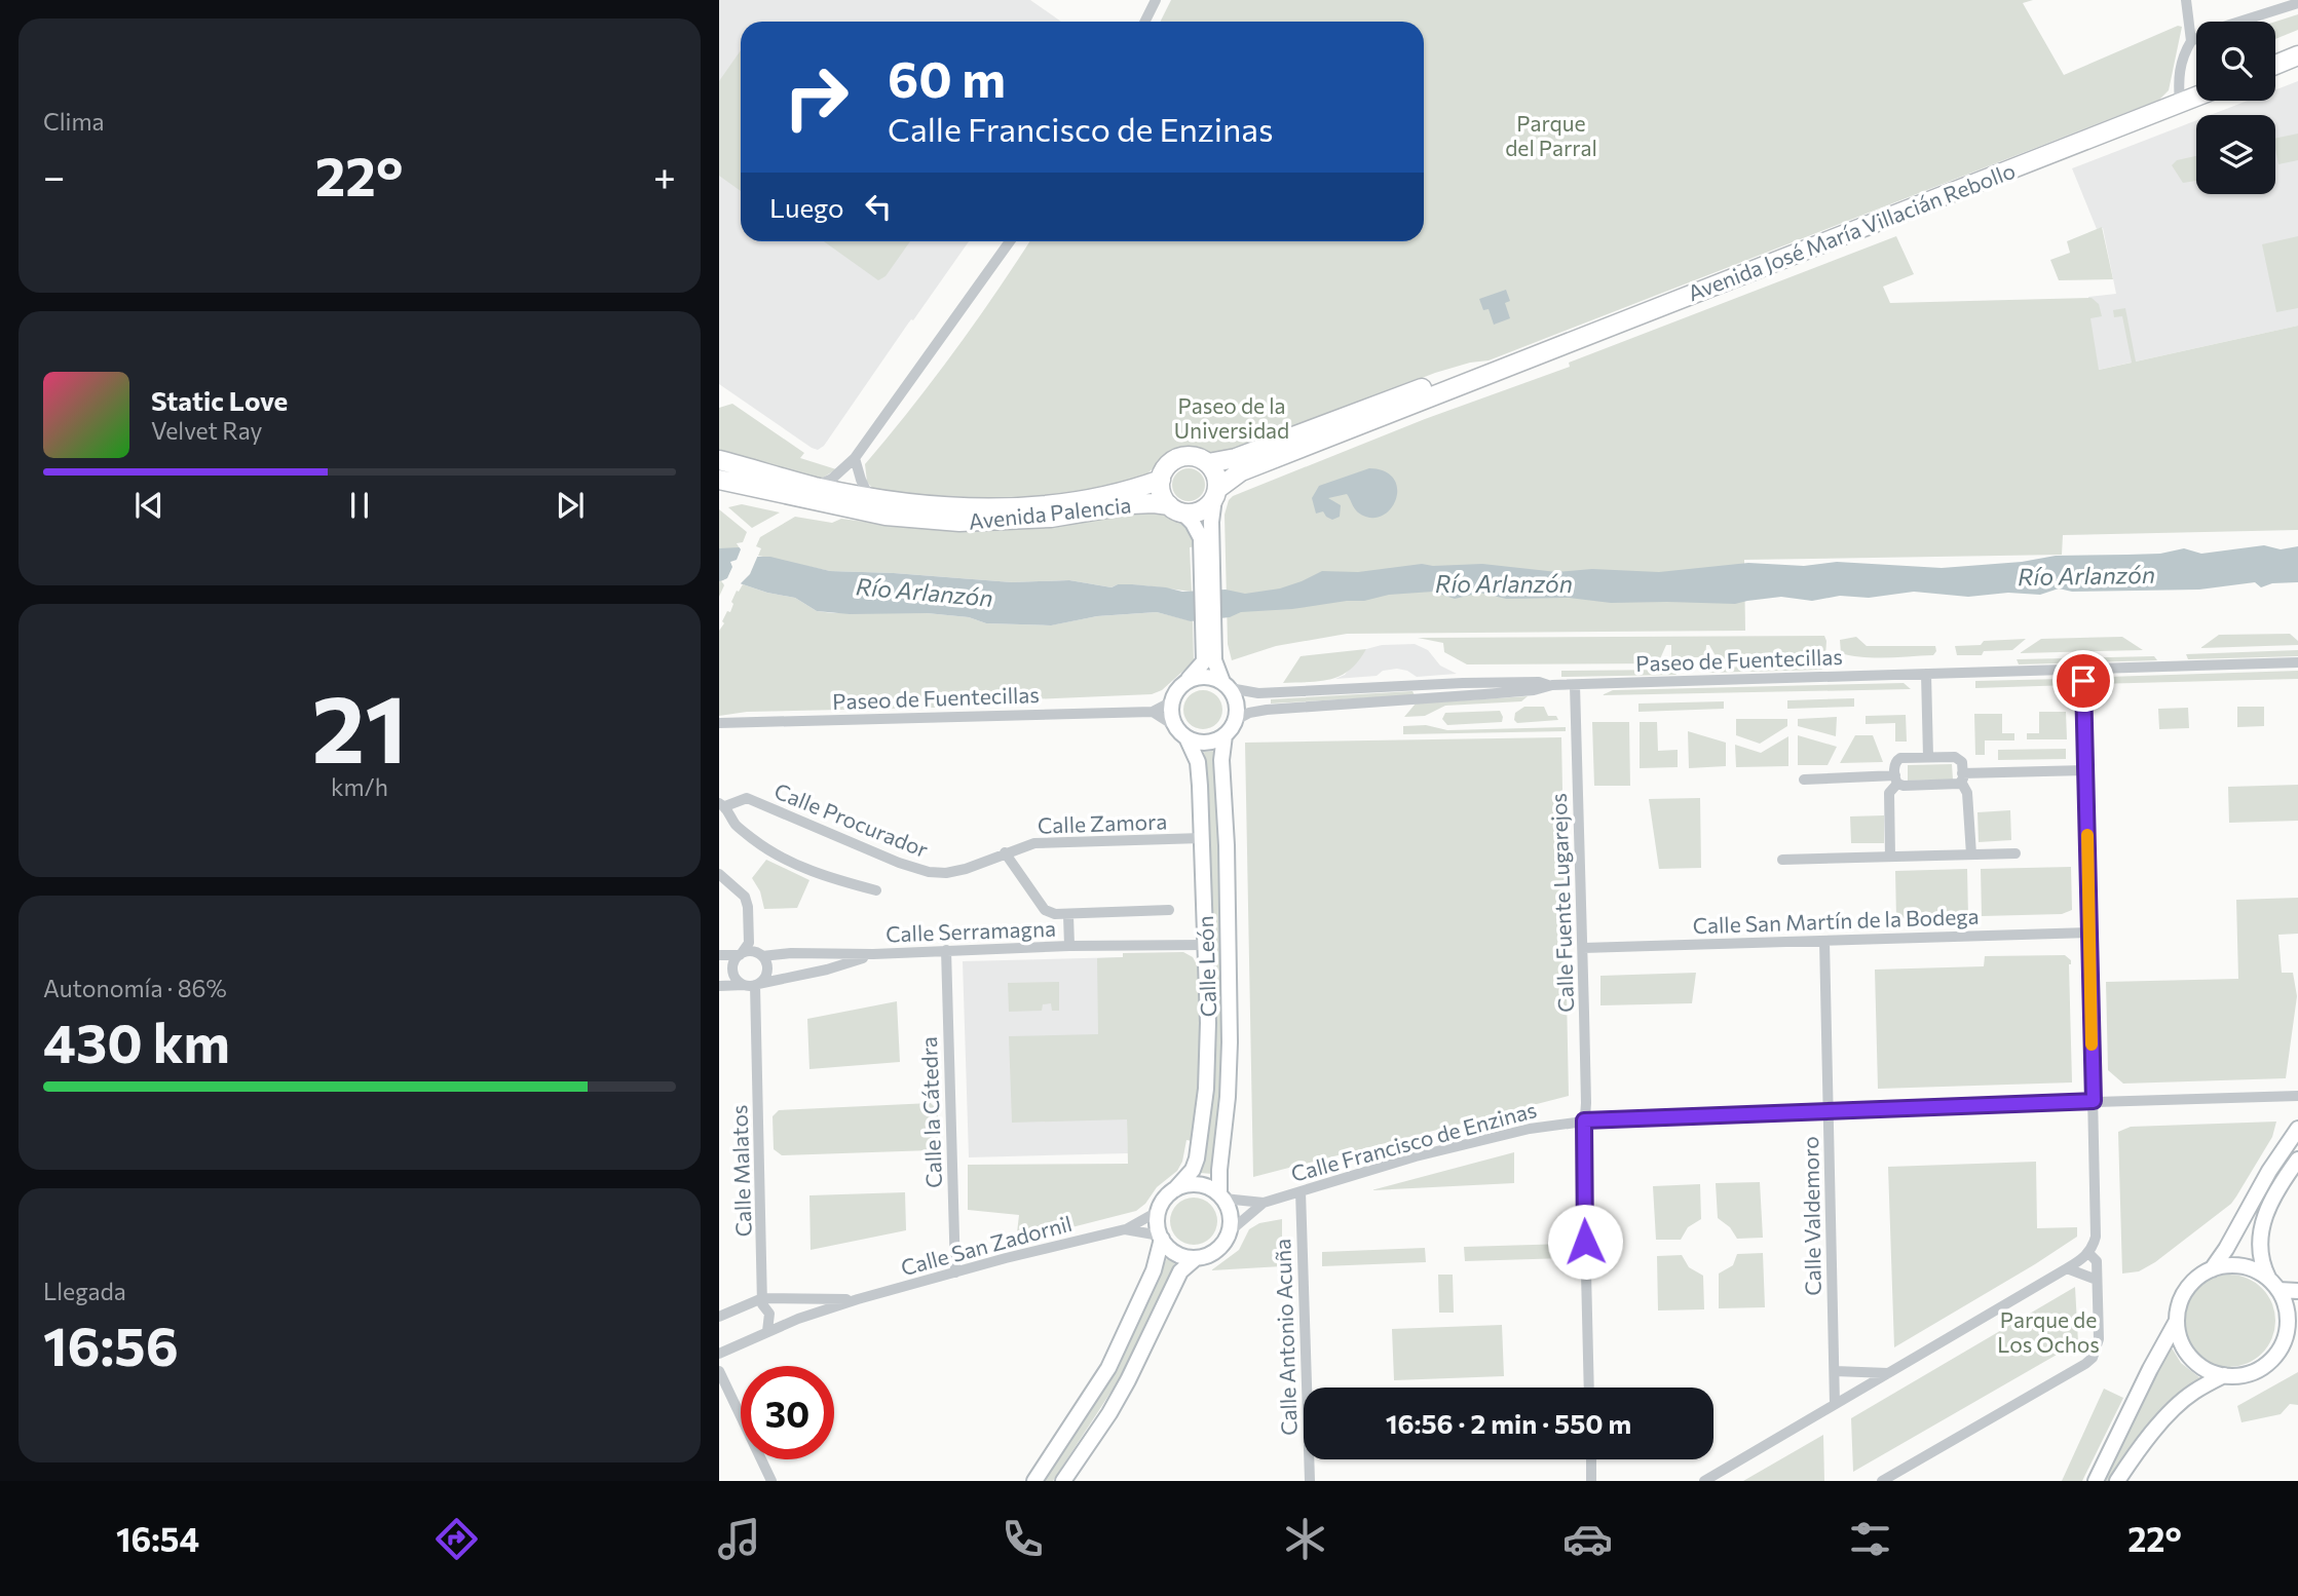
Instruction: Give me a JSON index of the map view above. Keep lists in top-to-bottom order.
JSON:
{
  "streets": {
    "highway": ["Avenida José María Villacián Rebollo", "Avenida Palencia"],
    "main road": ["Calle León"],
    "street": [
      "Paseo de Fuentecillas",
      "Calle Procurador",
      "Calle Zamora",
      "Calle Fuente Lugarejos",
      "Calle San Martín de la Bodega",
      "Calle Serramagna",
      "Calle la Cátedra",
      "Calle Francisco de Enzinas",
      "Calle Malatos",
      "Calle Valdemoro",
      "Calle San Zadornil",
      "Calle Antonio Acuña"
    ]
  },
  "crossings": [
    ["Avenida José María Villacián Rebollo", "Avenida Palencia"],
    ["Paseo de Fuentecillas", "Calle Fuente Lugarejos"],
    ["Paseo de Fuentecillas", "Calle León"],
    ["Calle Procurador", "Calle Zamora"],
    ["Calle Procurador", "Calle Serramagna"],
    ["Calle Zamora", "Calle Serramagna"],
    ["Calle Zamora", "Calle León"],
    ["Calle Fuente Lugarejos", "Calle San Martín de la Bodega"],
    ["Calle Fuente Lugarejos", "Calle Francisco de Enzinas"],
    ["Calle San Martín de la Bodega", "Calle Valdemoro"],
    ["Calle Serramagna", "Calle León"],
    ["Calle Serramagna", "Calle la Cátedra"],
    ["Calle Serramagna", "Calle Malatos"],
    ["Calle León", "Calle Francisco de Enzinas"],
    ["Calle León", "Calle San Zadornil"],
    ["Calle la Cátedra", "Calle San Zadornil"],
    ["Calle Francisco de Enzinas", "Calle Valdemoro"],
    ["Calle Francisco de Enzinas", "Calle San Zadornil"],
    ["Calle Francisco de Enzinas", "Calle Antonio Acuña"],
    ["Calle Malatos", "Calle San Zadornil"]
  ],
  "water": ["Río Arlanzón"],
  "parks": ["Parque del Parral", "Paseo de la Universidad", "Parque de Los Ochos"],
  "page": {
    "tile": [
      "Clima",
      ["21", "km/h"],
      ["Autonomía · 86%", "430 km"],
      ["Llegada", "16:56"]
    ],
    "turn": ["60 m", "Calle Francisco de Enzinas"],
    "heat": ["−", "22°", "+"],
    "then": "Luego",
    "song": ["Static Love", "Velvet Ray"],
    "limit": "30",
    "trip": "16:56 · 2 min · 550 m",
    "tabs": ["16:54", "22°"]
  }
}
